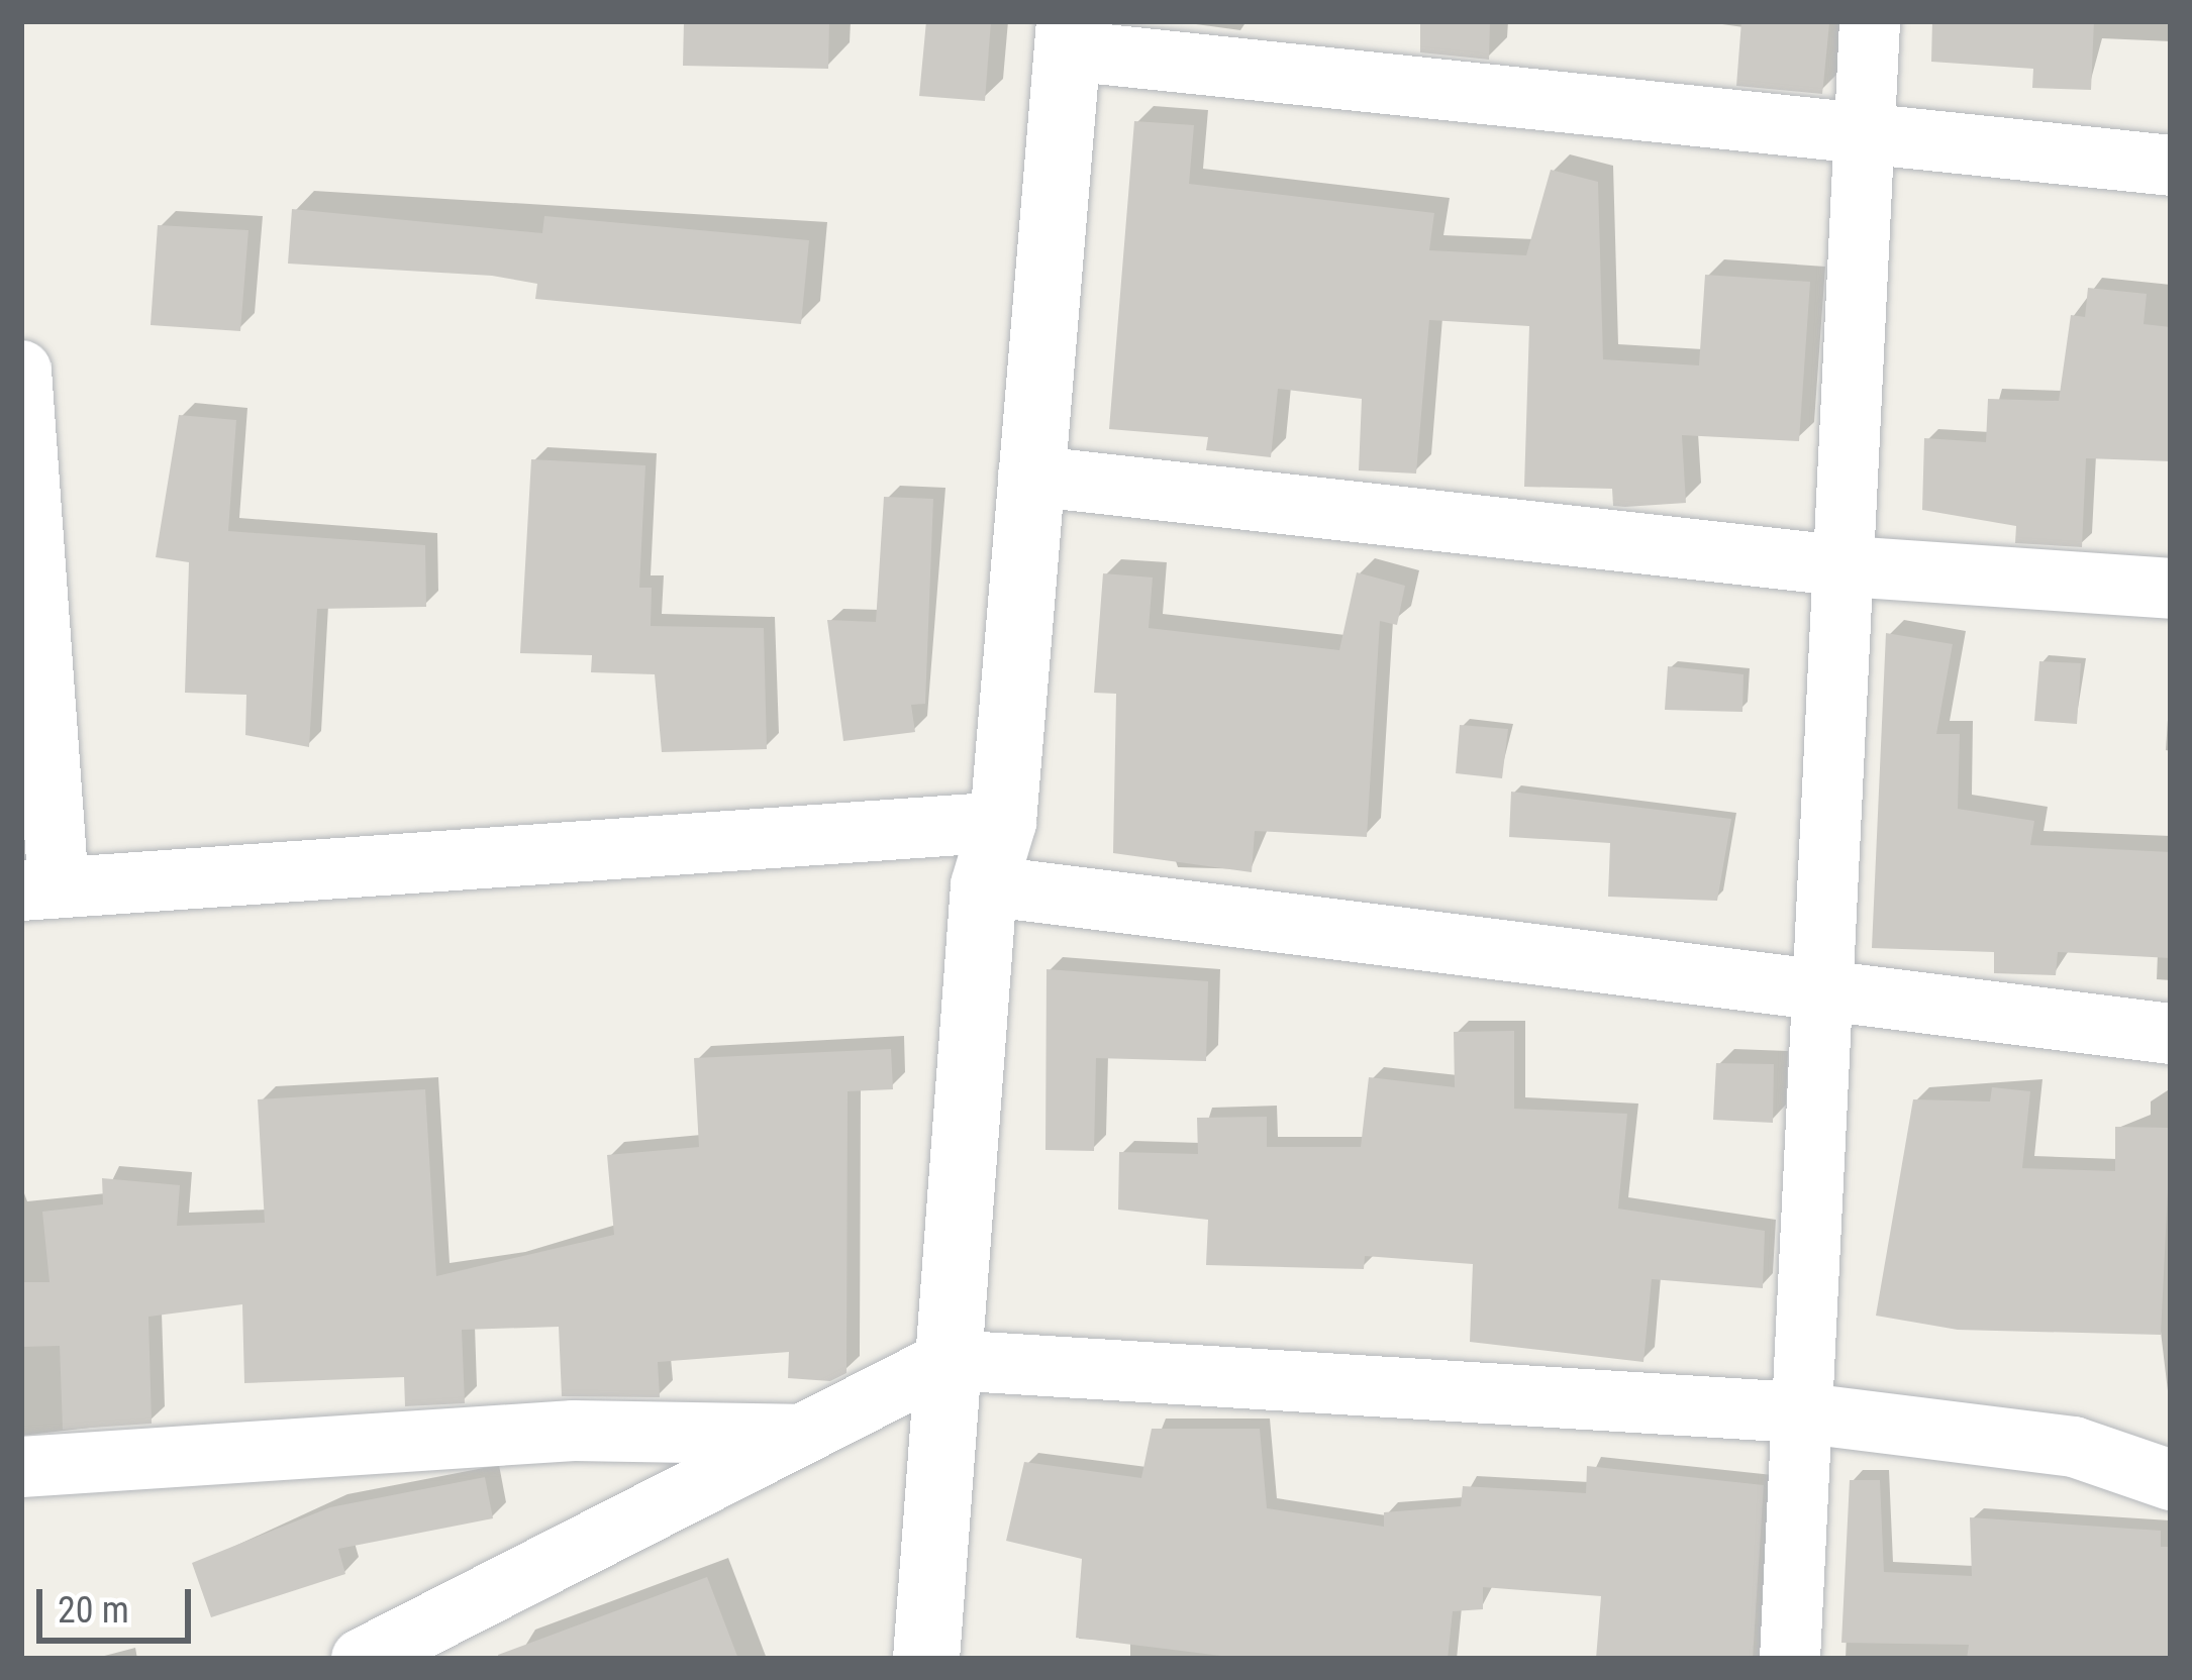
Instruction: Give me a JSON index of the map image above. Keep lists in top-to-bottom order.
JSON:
{
  "scale_bar": "20 m"
}
